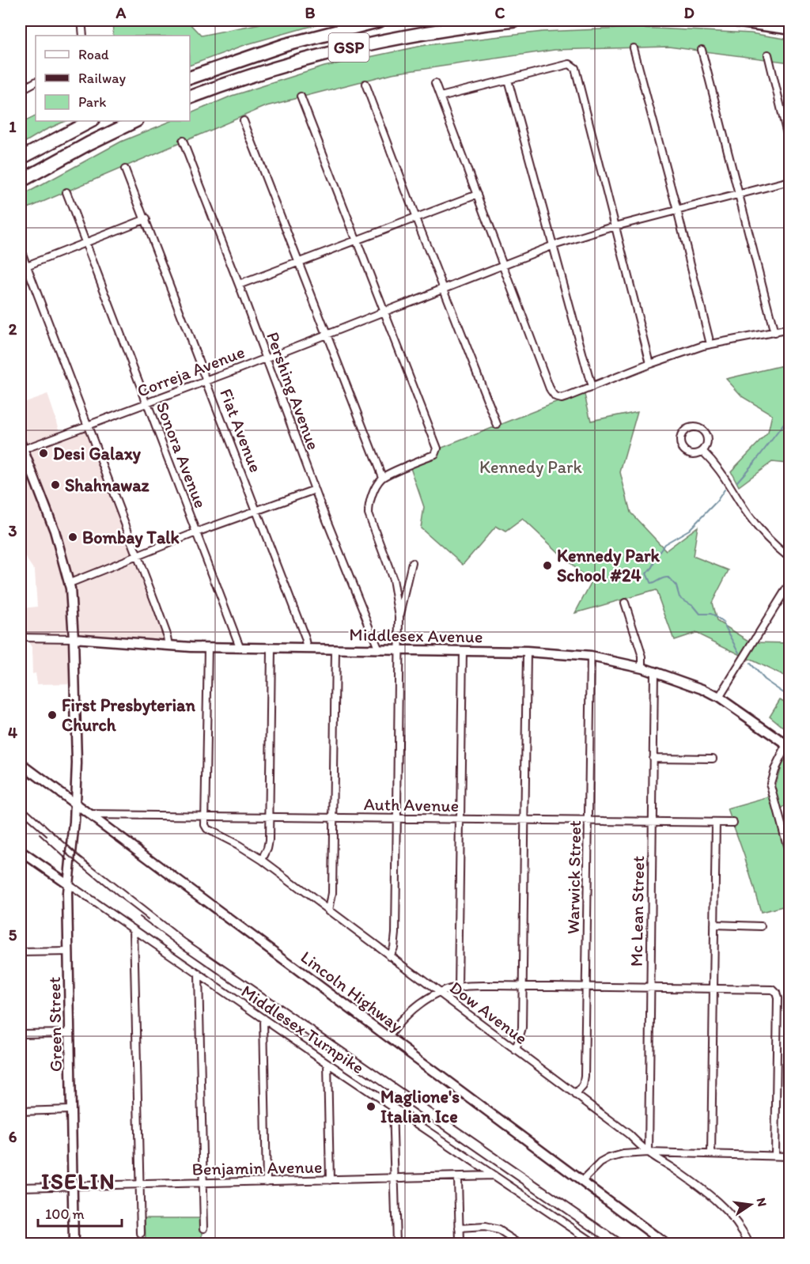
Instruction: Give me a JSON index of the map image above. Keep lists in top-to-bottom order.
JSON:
{
  "streets": {
    "highway": ["GSP"],
    "street": [
      "Correja Avenue",
      "Pershing Avenue",
      "Fiat Avenue",
      "Sonora Avenue",
      "Middlesex Avenue",
      "Auth Avenue",
      "Warwick Street",
      "Mc Lean Street",
      "Lincoln Highway",
      "Dow Avenue",
      "Green Street",
      "Middlesex Turnpike",
      "Benjamin Avenue"
    ]
  },
  "crossings": [
    ["Correja Avenue", "Pershing Avenue"],
    ["Correja Avenue", "Fiat Avenue"],
    ["Correja Avenue", "Sonora Avenue"],
    ["Correja Avenue", "Green Street"],
    ["Pershing Avenue", "Middlesex Avenue"],
    ["Fiat Avenue", "Middlesex Avenue"],
    ["Sonora Avenue", "Middlesex Avenue"],
    ["Middlesex Avenue", "Warwick Street"],
    ["Middlesex Avenue", "Mc Lean Street"],
    ["Middlesex Avenue", "Green Street"],
    ["Auth Avenue", "Warwick Street"],
    ["Auth Avenue", "Mc Lean Street"],
    ["Auth Avenue", "Lincoln Highway"],
    ["Auth Avenue", "Dow Avenue"],
    ["Warwick Street", "Dow Avenue"],
    ["Mc Lean Street", "Dow Avenue"],
    ["Lincoln Highway", "Green Street"],
    ["Green Street", "Middlesex Turnpike"],
    ["Green Street", "Benjamin Avenue"],
    ["Middlesex Turnpike", "Benjamin Avenue"]
  ],
  "districts": ["ISELIN"],
  "parks": ["Kennedy Park"],
  "places": [
    "Desi Galaxy",
    "Shahnawaz",
    "Bombay Talk",
    "Kennedy Park School #24",
    "First Presbyterian Church",
    "Maglione's Italian Ice"
  ],
  "legend": ["Road", "Railway", "Park"],
  "scale_bar": "100 m",
  "north": "right",
  "grid": {
    "columns": [
      "A",
      "B",
      "C",
      "D"
    ],
    "rows": [
      "1",
      "2",
      "3",
      "4",
      "5",
      "6"
    ]
  }
}
